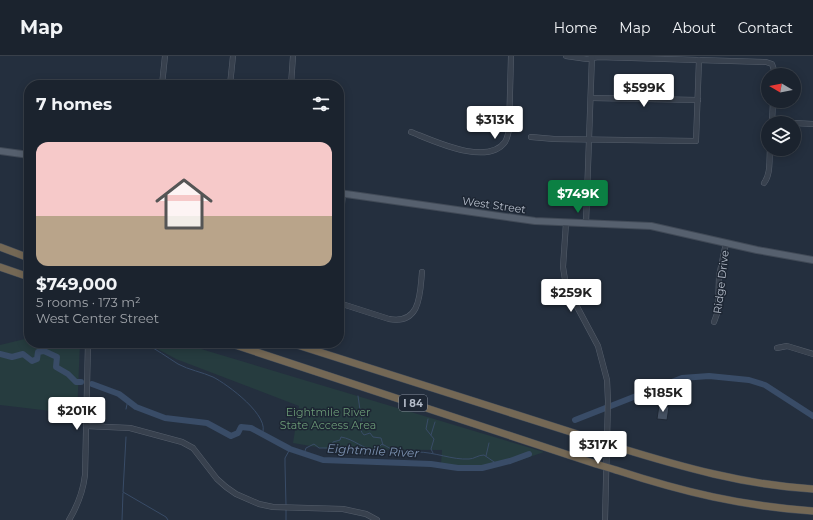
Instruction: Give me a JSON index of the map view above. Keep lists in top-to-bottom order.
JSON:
{
  "streets": {
    "highway": ["I 84"],
    "main road": ["West Street"],
    "street": ["Ridge Drive"]
  },
  "crossings": [
    ["West Street", "Ridge Drive"]
  ],
  "water": ["Eightmile River"],
  "parks": ["Eightmile River State Access Area"],
  "north": "left",
  "page": {
    "header": "Map",
    "nav": [
      "Home",
      "Map",
      "About",
      "Contact"
    ],
    "price": [
      "$599K",
      "$313K",
      "$749K",
      "$259K",
      "$185K",
      "$201K",
      "$317K"
    ],
    "heading": "7 homes",
    "list": [
      {
        "name": "$749,000",
        "note": "5 rooms · 173 m² · West Center Street"
      }
    ]
  }
}
